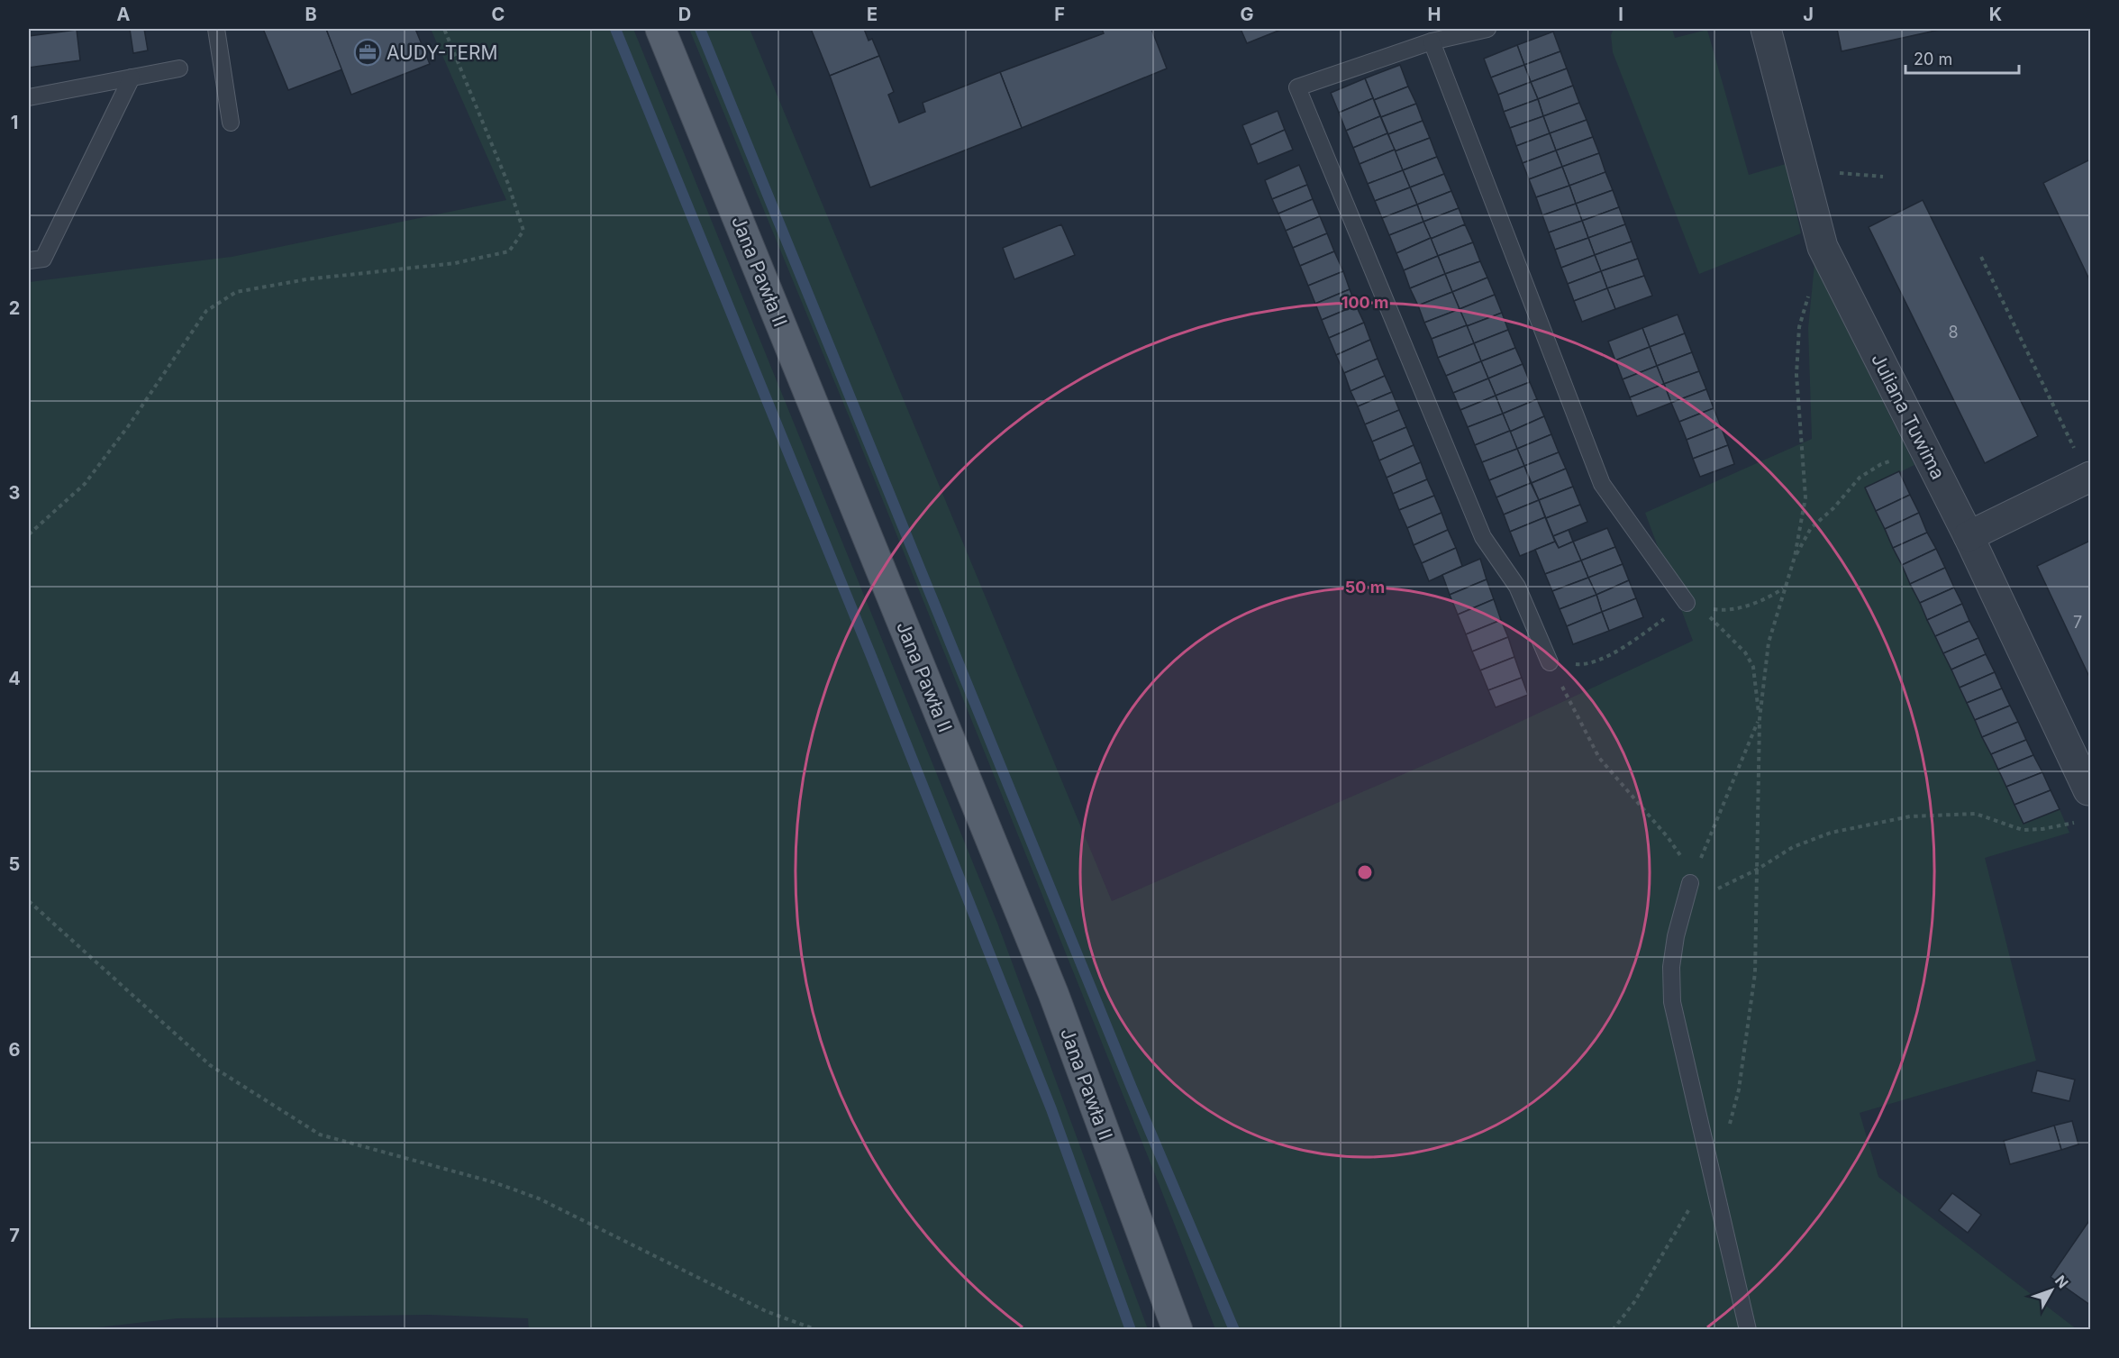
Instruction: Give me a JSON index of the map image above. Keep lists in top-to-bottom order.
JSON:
{
  "streets": {
    "main road": ["Jana Pawła II"],
    "street": ["Juliana Tuwima"]
  },
  "places": {
    "office": ["AUDY-TERM"]
  },
  "house_numbers": ["8", "7"],
  "scale_bar": "20 m",
  "north": "top right",
  "grid": {
    "columns": [
      "A",
      "B",
      "C",
      "D",
      "E",
      "F",
      "G",
      "H",
      "I",
      "J",
      "K"
    ],
    "rows": [
      "1",
      "2",
      "3",
      "4",
      "5",
      "6",
      "7"
    ]
  },
  "rings": ["100 m", "50 m"]
}
